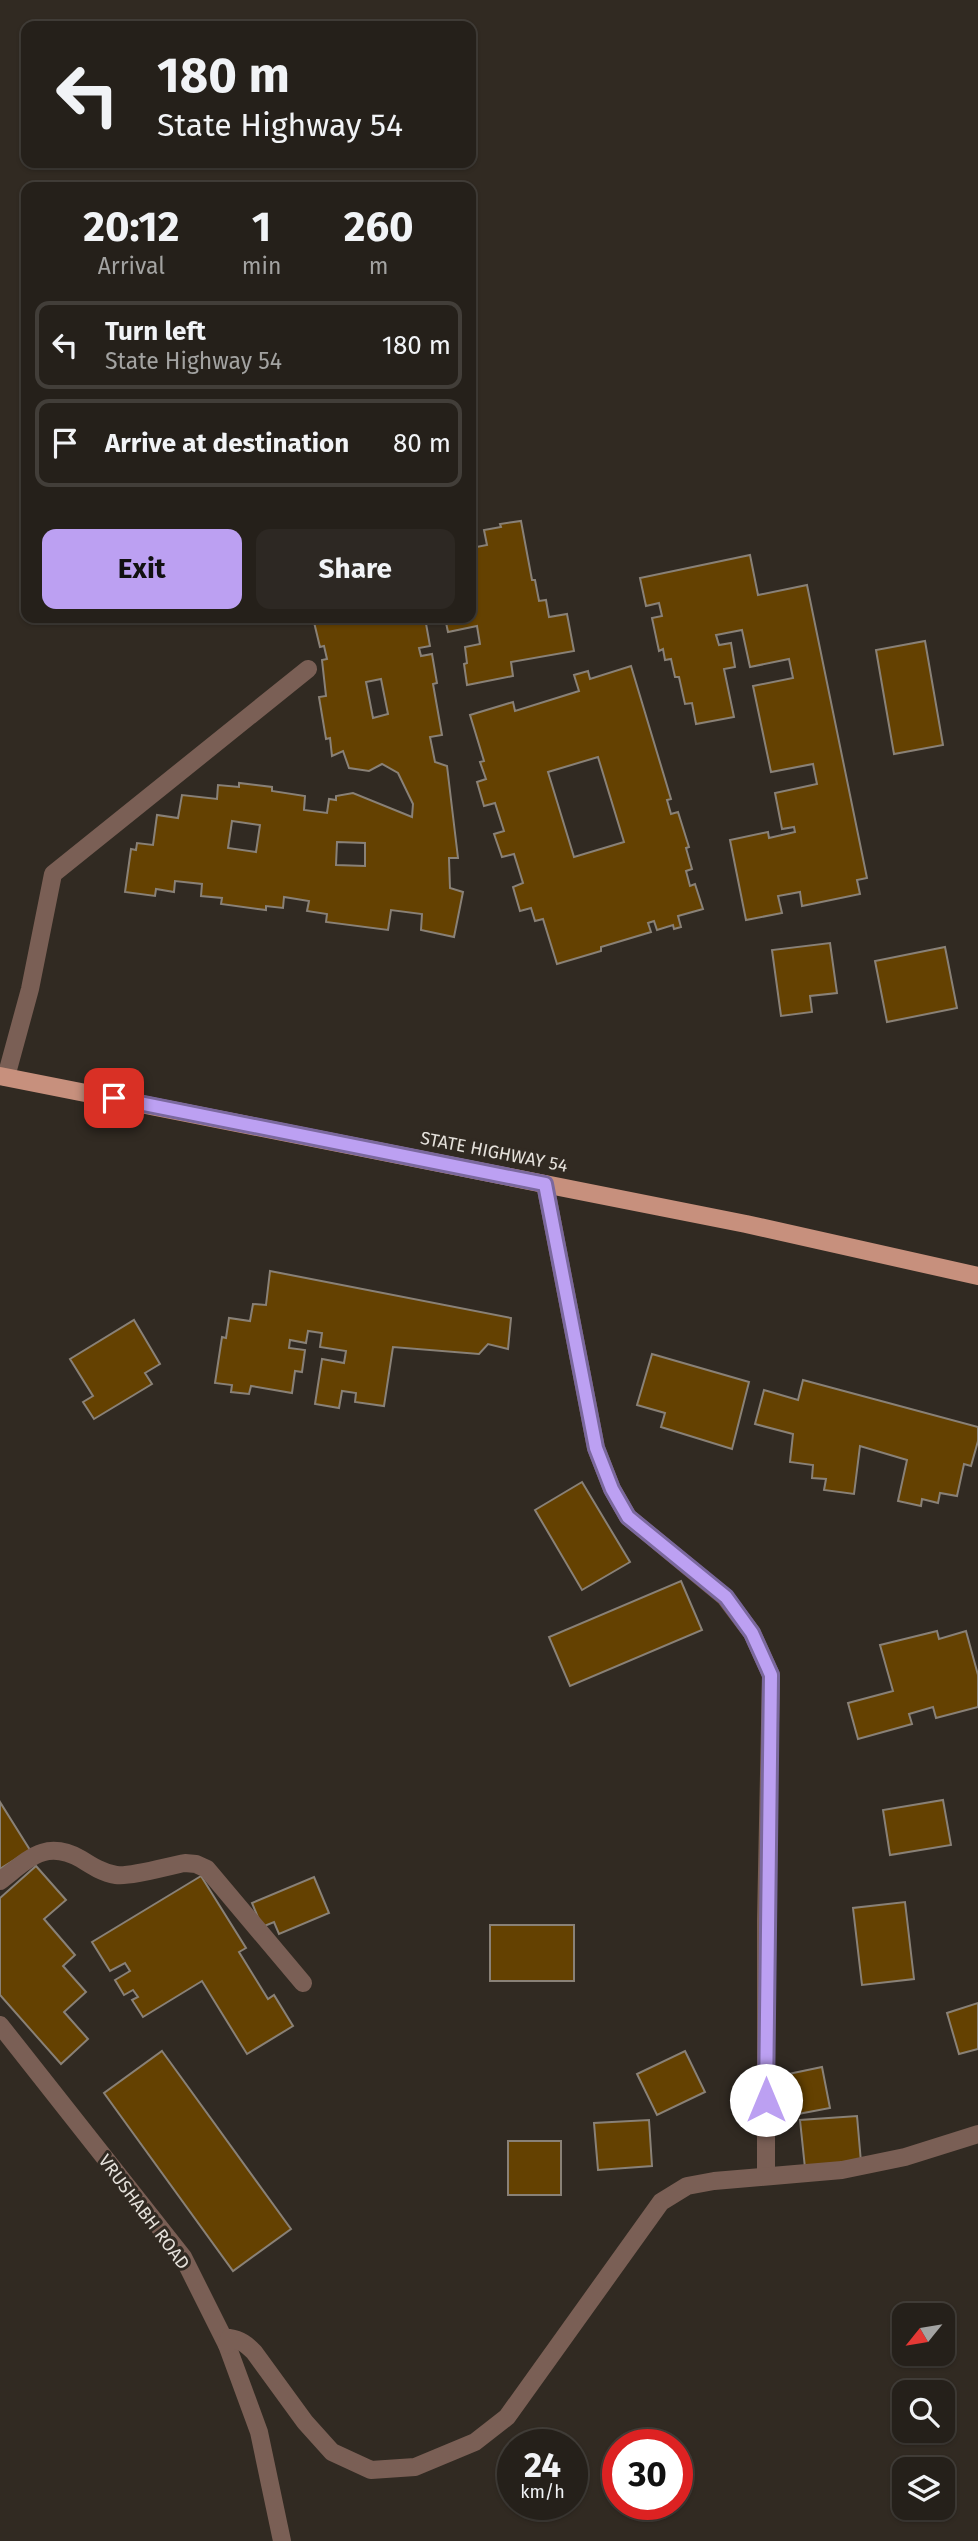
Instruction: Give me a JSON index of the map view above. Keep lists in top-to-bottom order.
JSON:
{
  "streets": {
    "main road": ["STATE HIGHWAY 54"],
    "street": ["VRUSHABH ROAD"]
  },
  "north": "bottom left",
  "page": {
    "turn": ["180 m", "State Highway 54"],
    "eta": [
      "20:12",
      "Arrival",
      "1",
      "min",
      "260",
      "m"
    ],
    "list": [
      {
        "name": "Turn left",
        "note": "State Highway 54",
        "value": "180 m"
      },
      {
        "name": "Arrive at destination",
        "value": "80 m"
      }
    ],
    "buttons": ["Exit", "Share"],
    "speed": "24 km/h",
    "limit": "30"
  }
}
